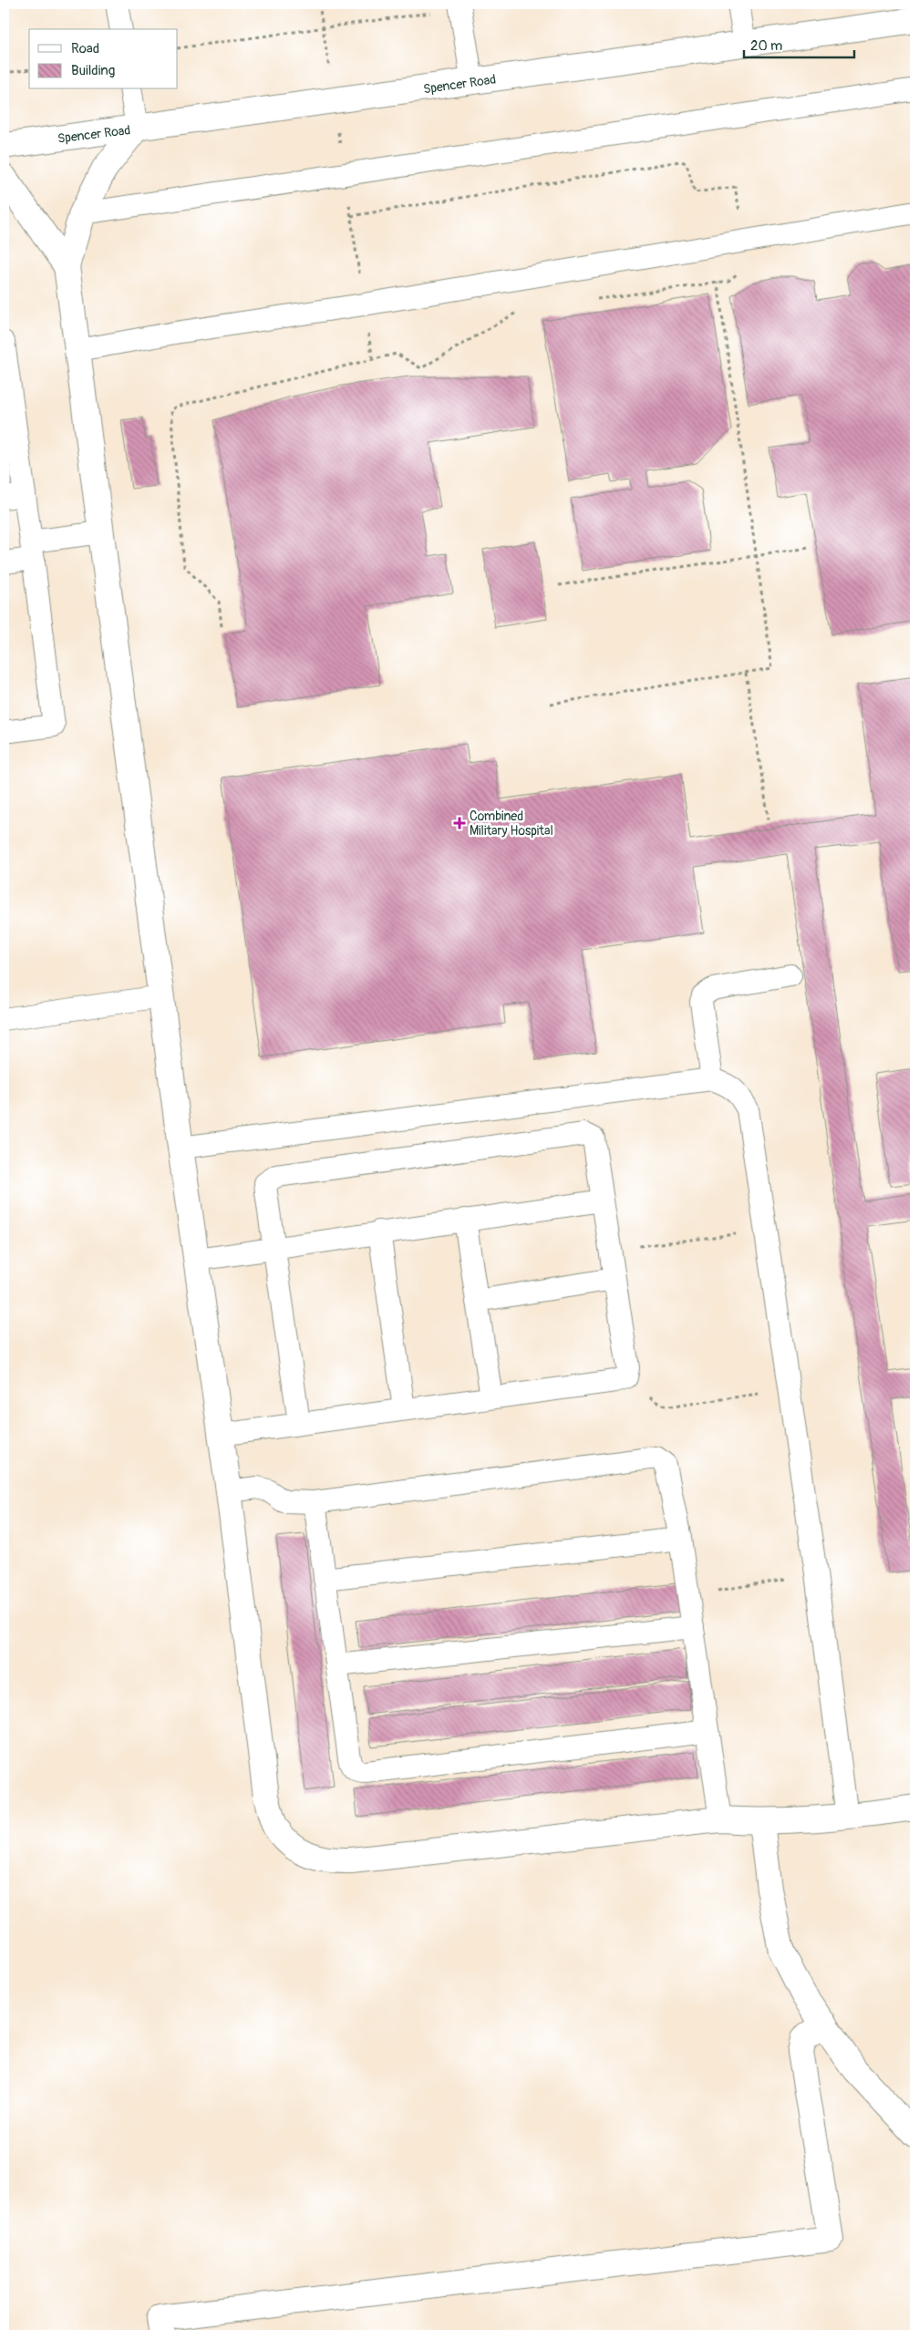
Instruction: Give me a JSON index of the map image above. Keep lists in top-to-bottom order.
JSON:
{
  "streets": {
    "street": ["Spencer Road"]
  },
  "places": {
    "health": ["Combined Military Hospital"]
  },
  "legend": ["Road", "Building"],
  "scale_bar": "20 m"
}
